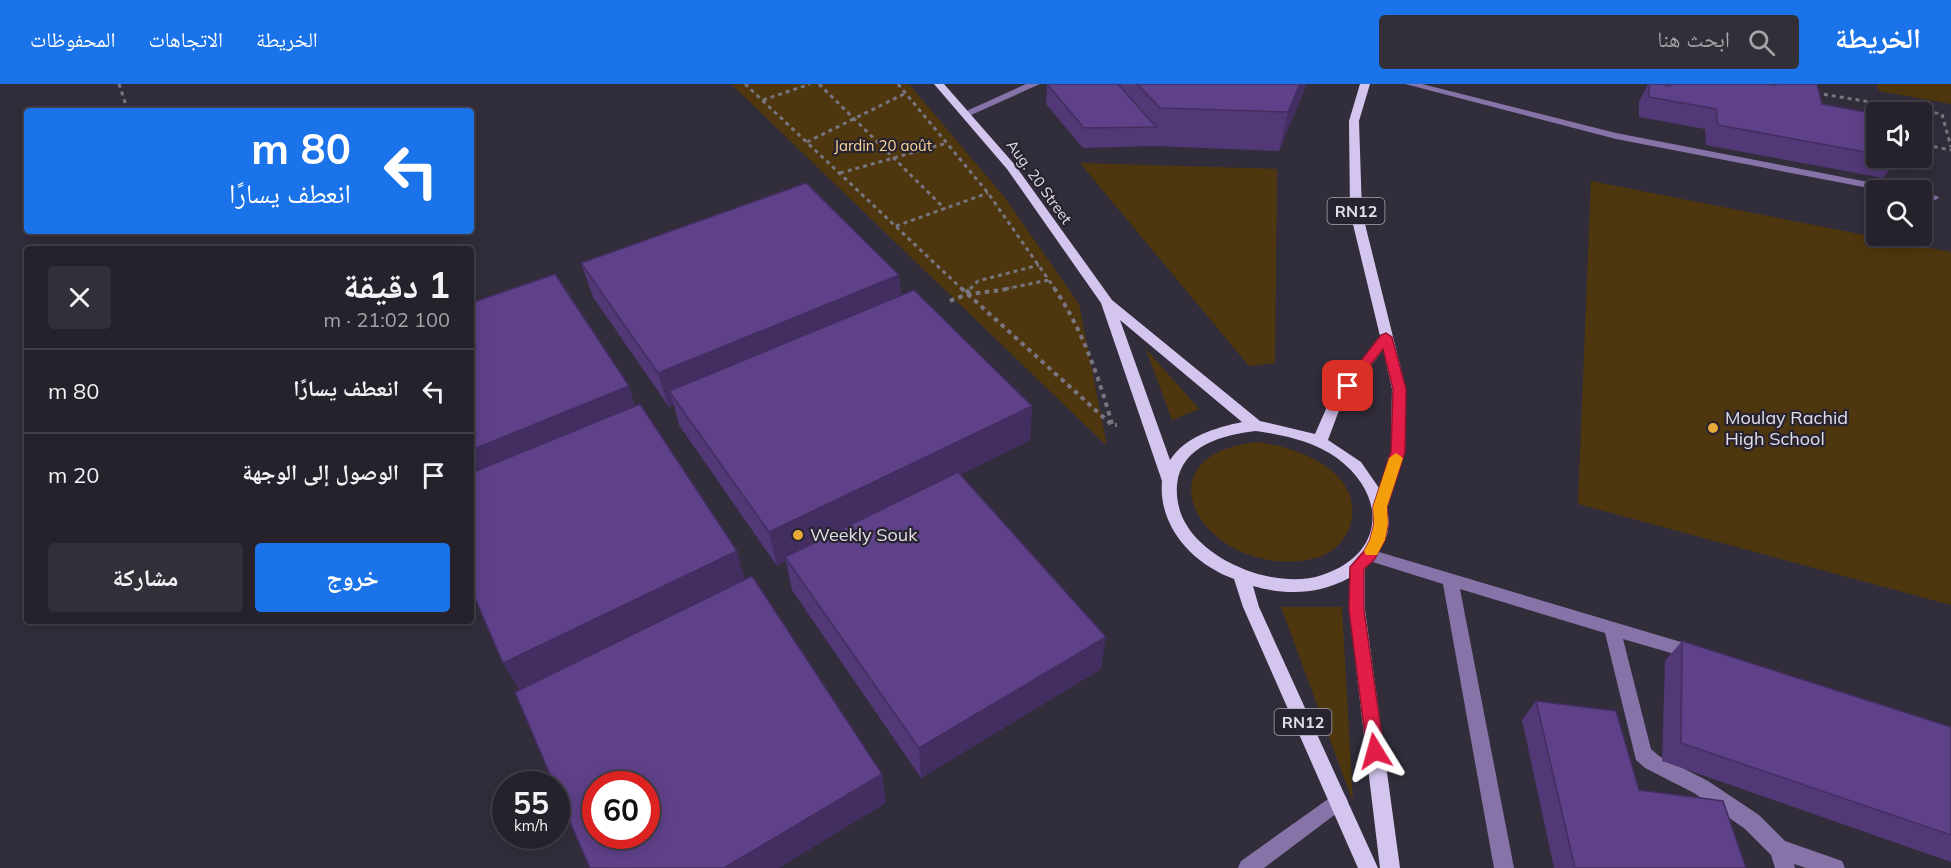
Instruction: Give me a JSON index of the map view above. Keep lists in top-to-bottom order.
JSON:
{
  "streets": {
    "main road": ["Aug. 20 Street", "RN12"]
  },
  "parks": ["Jardin 20 août"],
  "places": ["Moulay Rachid High School", "Weekly Souk"],
  "page": {
    "header": "الخريطة",
    "search": "ابحث هنا",
    "nav": ["الخريطة", "الاتجاهات", "المحفوظات"],
    "turn": ["80 m", "انعطف يسارًا"],
    "heading": ["1 دقيقة", "100 m · 21:02"],
    "list": [
      {
        "name": "انعطف يسارًا",
        "value": "80 m"
      },
      {
        "name": "الوصول إلى الوجهة",
        "value": "20 m"
      }
    ],
    "buttons": ["خروج", "مشاركة"],
    "speed": "55 km/h",
    "limit": "60"
  }
}
